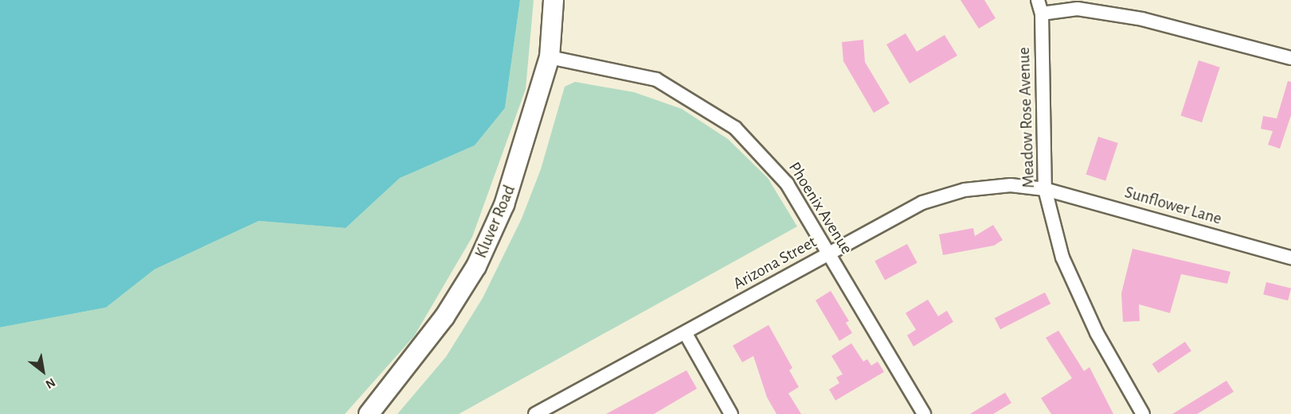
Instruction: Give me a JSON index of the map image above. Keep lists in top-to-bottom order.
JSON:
{
  "streets": {
    "street": [
      "Meadow Rose Avenue",
      "Sunflower Lane",
      "Phoenix Avenue",
      "Kluver Road",
      "Arizona Street"
    ]
  },
  "crossings": [
    ["Meadow Rose Avenue", "Sunflower Lane"],
    ["Meadow Rose Avenue", "Arizona Street"],
    ["Sunflower Lane", "Arizona Street"],
    ["Phoenix Avenue", "Kluver Road"],
    ["Phoenix Avenue", "Arizona Street"]
  ],
  "north": "bottom right"
}
